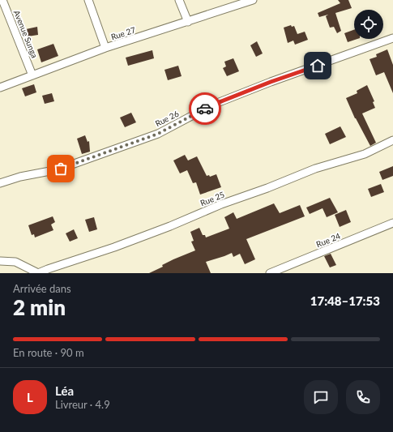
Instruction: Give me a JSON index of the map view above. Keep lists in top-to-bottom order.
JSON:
{
  "streets": {
    "street": [
      "Rue 27",
      "Avenue Sunga",
      "Rue 26",
      "Rue 25",
      "Rue 24"
    ]
  },
  "crossings": [
    ["Rue 27", "Avenue Sunga"]
  ],
  "page": {
    "heading": ["2 min", "Arrivée dans", "17:48–17:53"],
    "panel": ["Léa", "Livreur · 4.9"],
    "bar": "En route · 90 m",
    "round": "L"
  }
}
